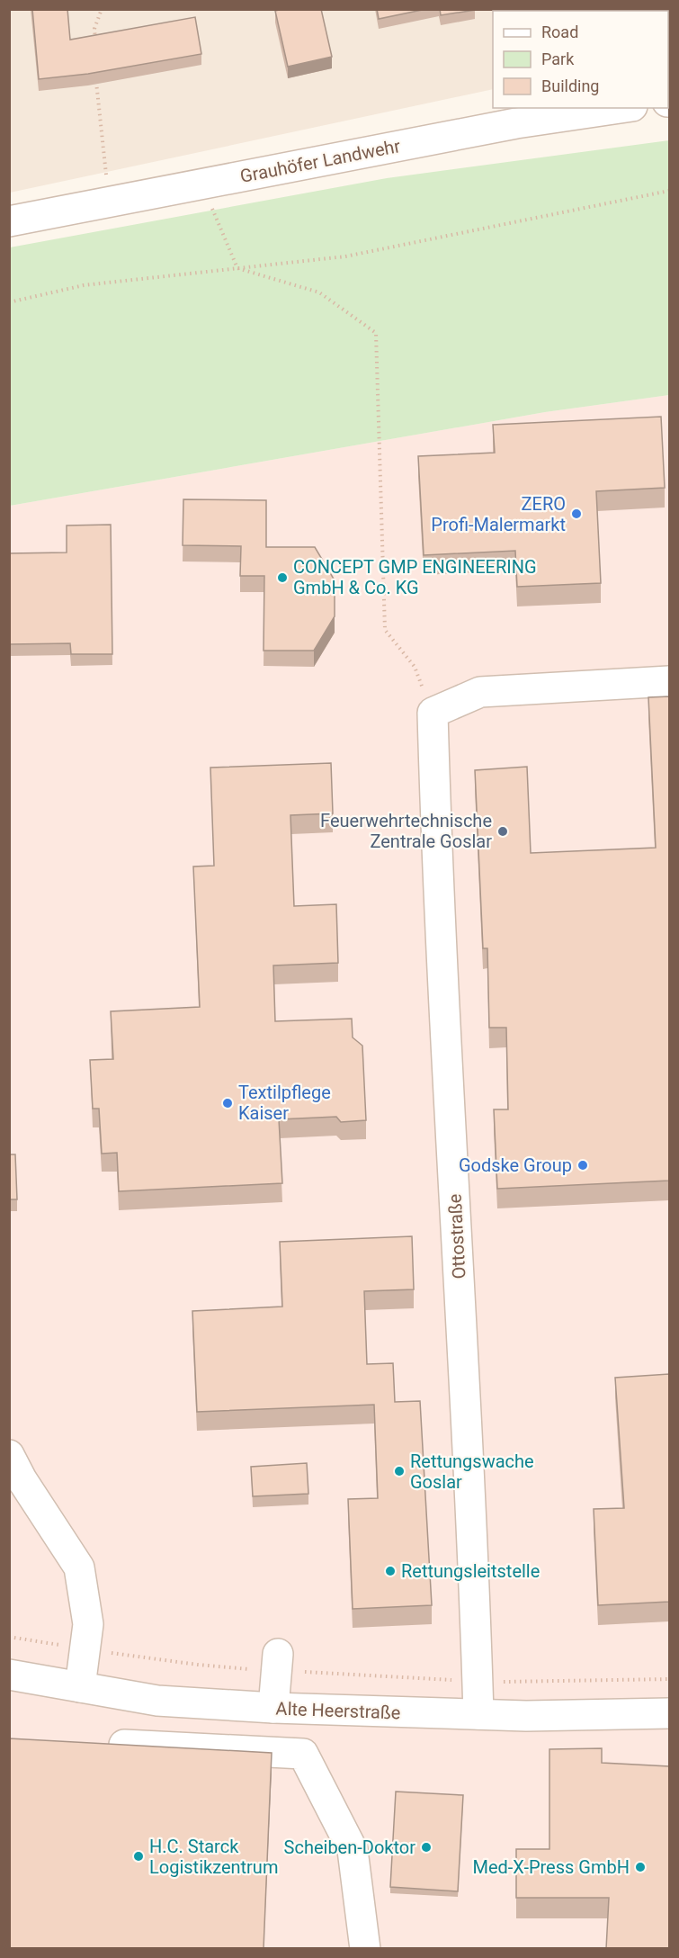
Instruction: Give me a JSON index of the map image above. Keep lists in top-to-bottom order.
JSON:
{
  "streets": {
    "street": ["Grauhöfer Landwehr", "Ottostraße", "Alte Heerstraße"]
  },
  "crossings": [
    ["Ottostraße", "Alte Heerstraße"]
  ],
  "places": [
    "ZERO Profi-Malermarkt",
    "CONCEPT GMP ENGINEERING GmbH & Co. KG",
    "Feuerwehrtechnische Zentrale Goslar",
    "Textilpflege Kaiser",
    "Godske Group",
    "Rettungswache Goslar",
    "Rettungsleitstelle",
    "Scheiben-Doktor",
    "H.C. Starck Logistikzentrum",
    "Med-X-Press GmbH"
  ],
  "legend": ["Road", "Park", "Building"]
}
